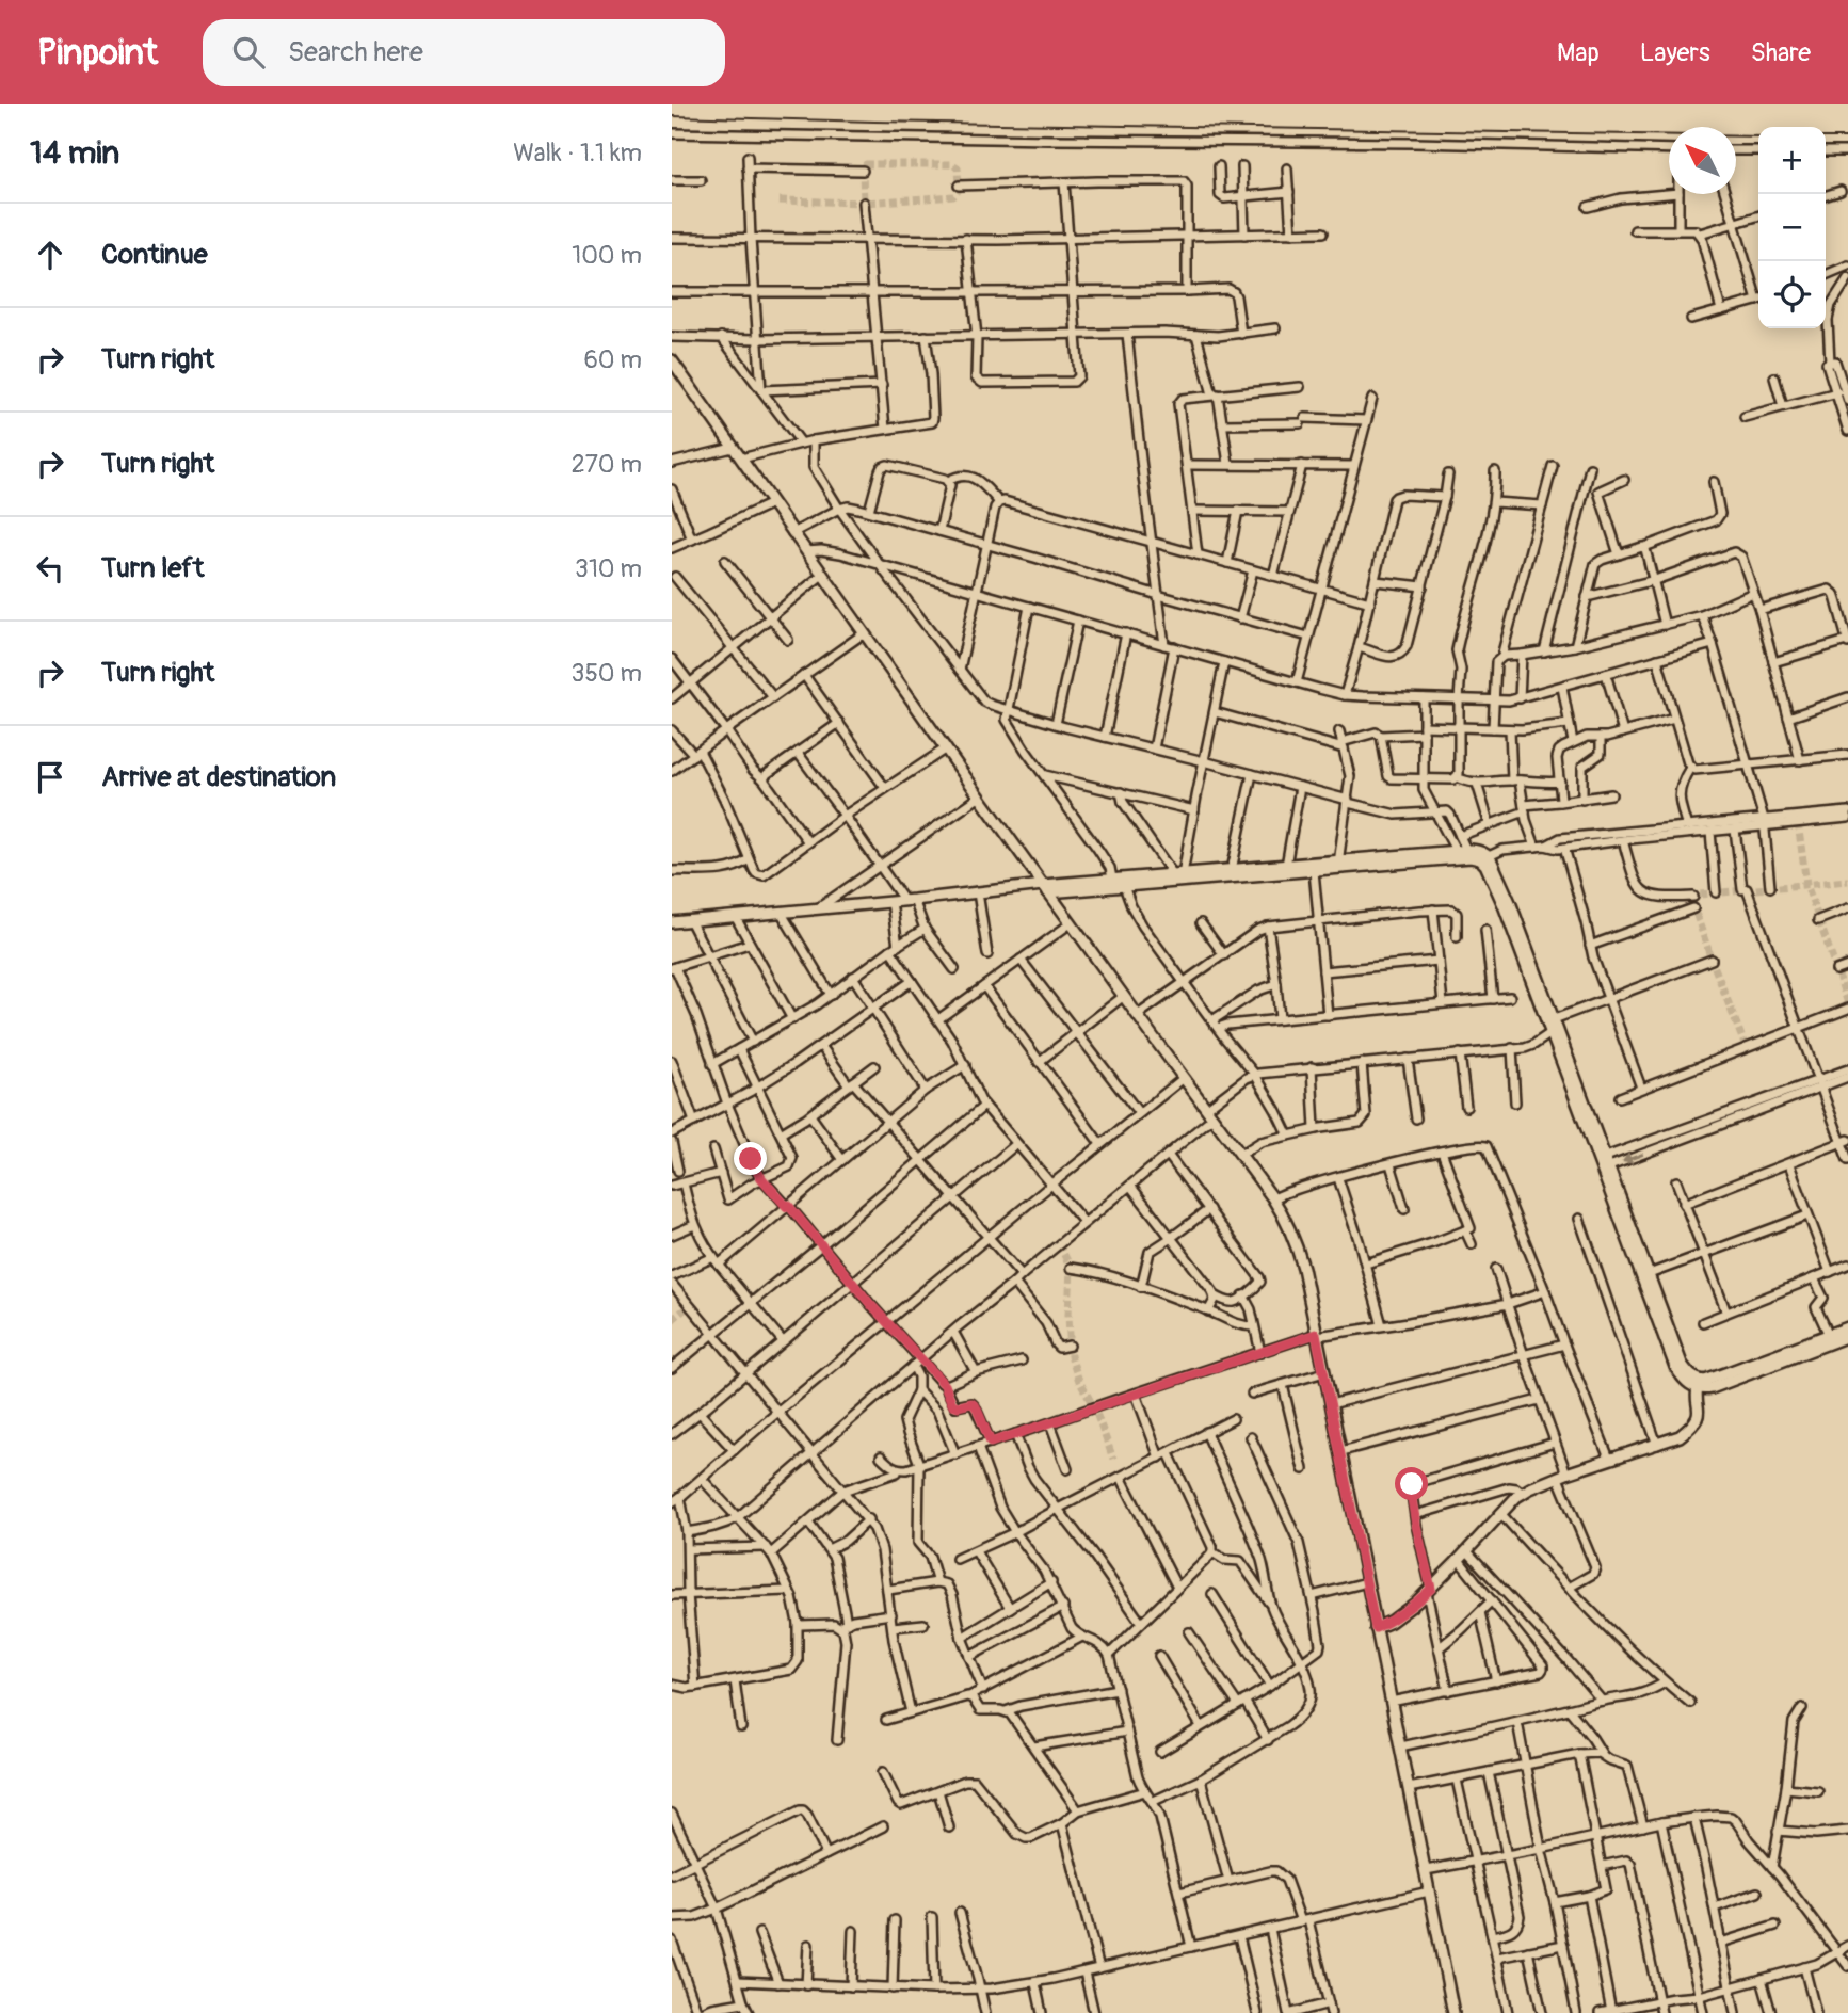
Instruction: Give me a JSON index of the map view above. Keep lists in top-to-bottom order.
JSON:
{
  "north": "top left",
  "page": {
    "header": "Pinpoint",
    "search": "Search here",
    "nav": ["Map", "Layers", "Share"],
    "heading": ["14 min", "Walk · 1.1 km"],
    "map_buttons": ["+", "−"],
    "list": [
      ["Continue", "100 m"],
      ["Turn right", "60 m"],
      ["Turn right", "270 m"],
      ["Turn left", "310 m"],
      ["Turn right", "350 m"],
      "Arrive at destination"
    ]
  }
}
